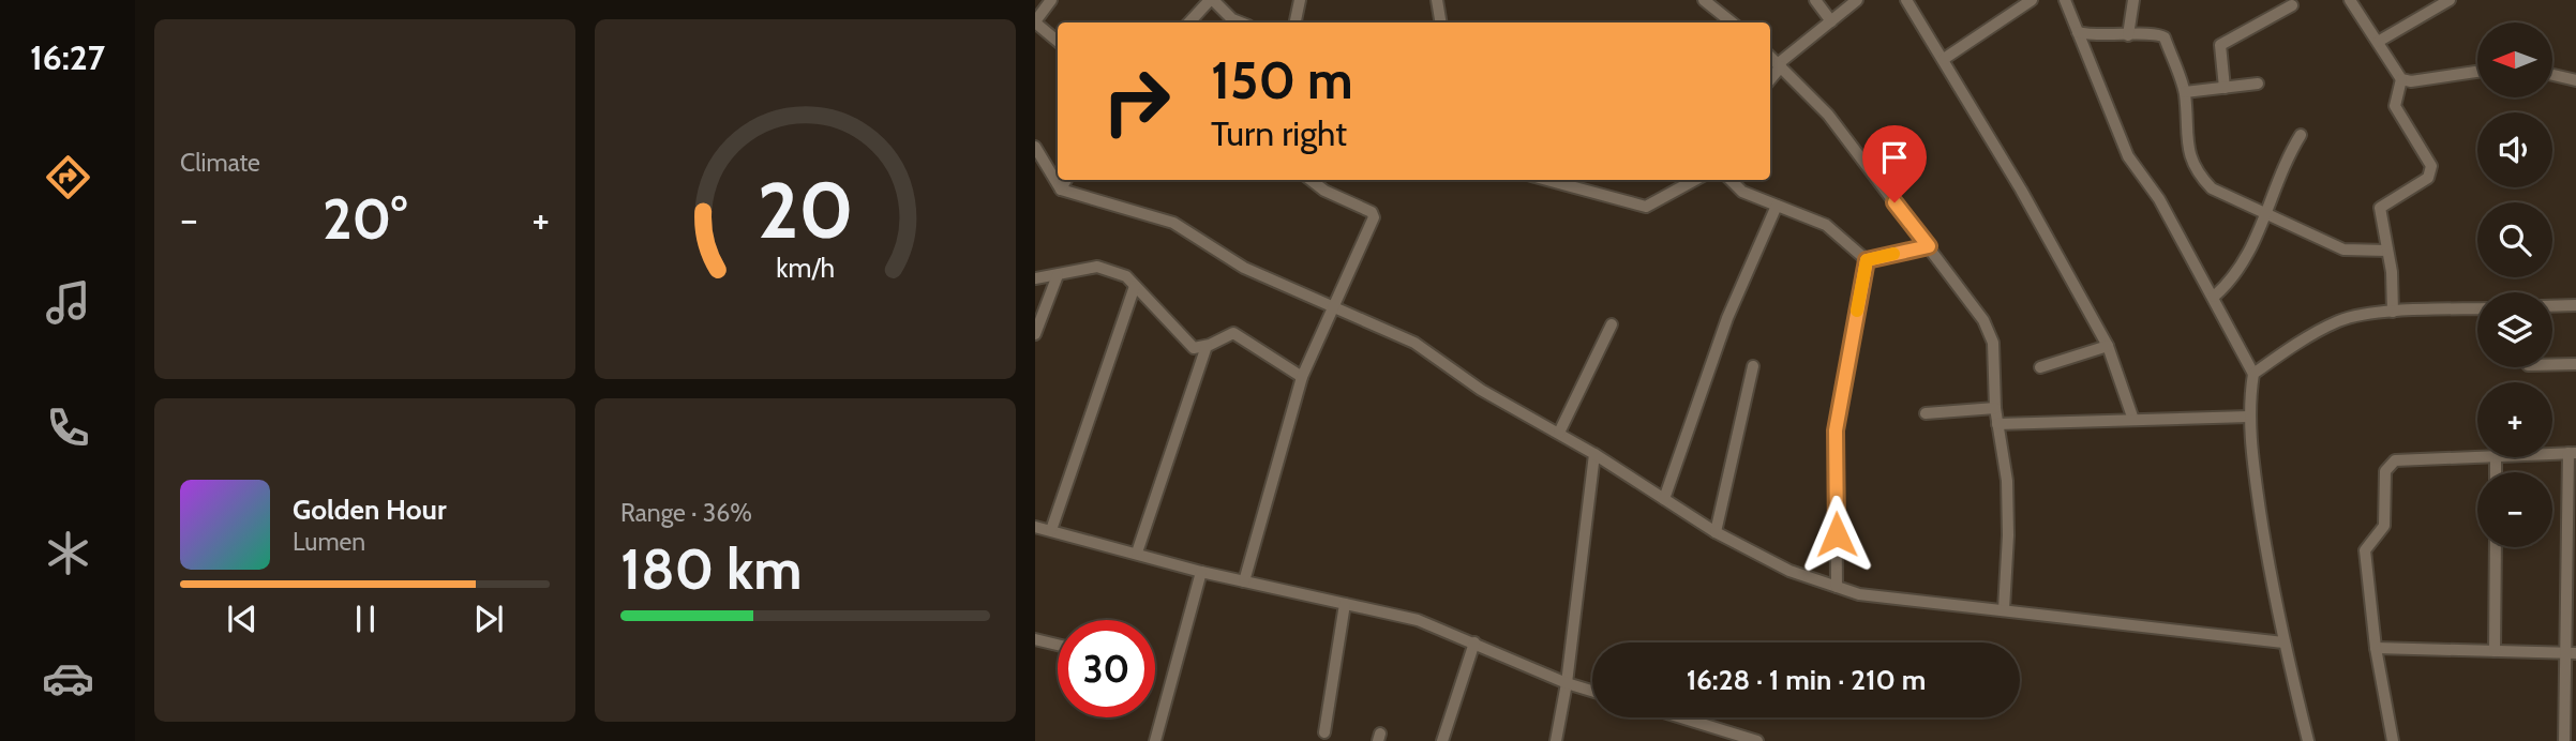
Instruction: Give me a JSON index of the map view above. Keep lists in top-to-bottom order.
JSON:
{
  "north": "left",
  "page": {
    "tabs": "16:27",
    "tile": [
      "Climate",
      ["Range · 36%", "180 km"]
    ],
    "map_buttons": ["+", "−"],
    "turn": ["150 m", "Turn right"],
    "heat": ["−", "20°", "+"],
    "song": ["Golden Hour", "Lumen"],
    "limit": "30",
    "trip": "16:28 · 1 min · 210 m",
    "gauge": ["20", "km/h"]
  }
}
